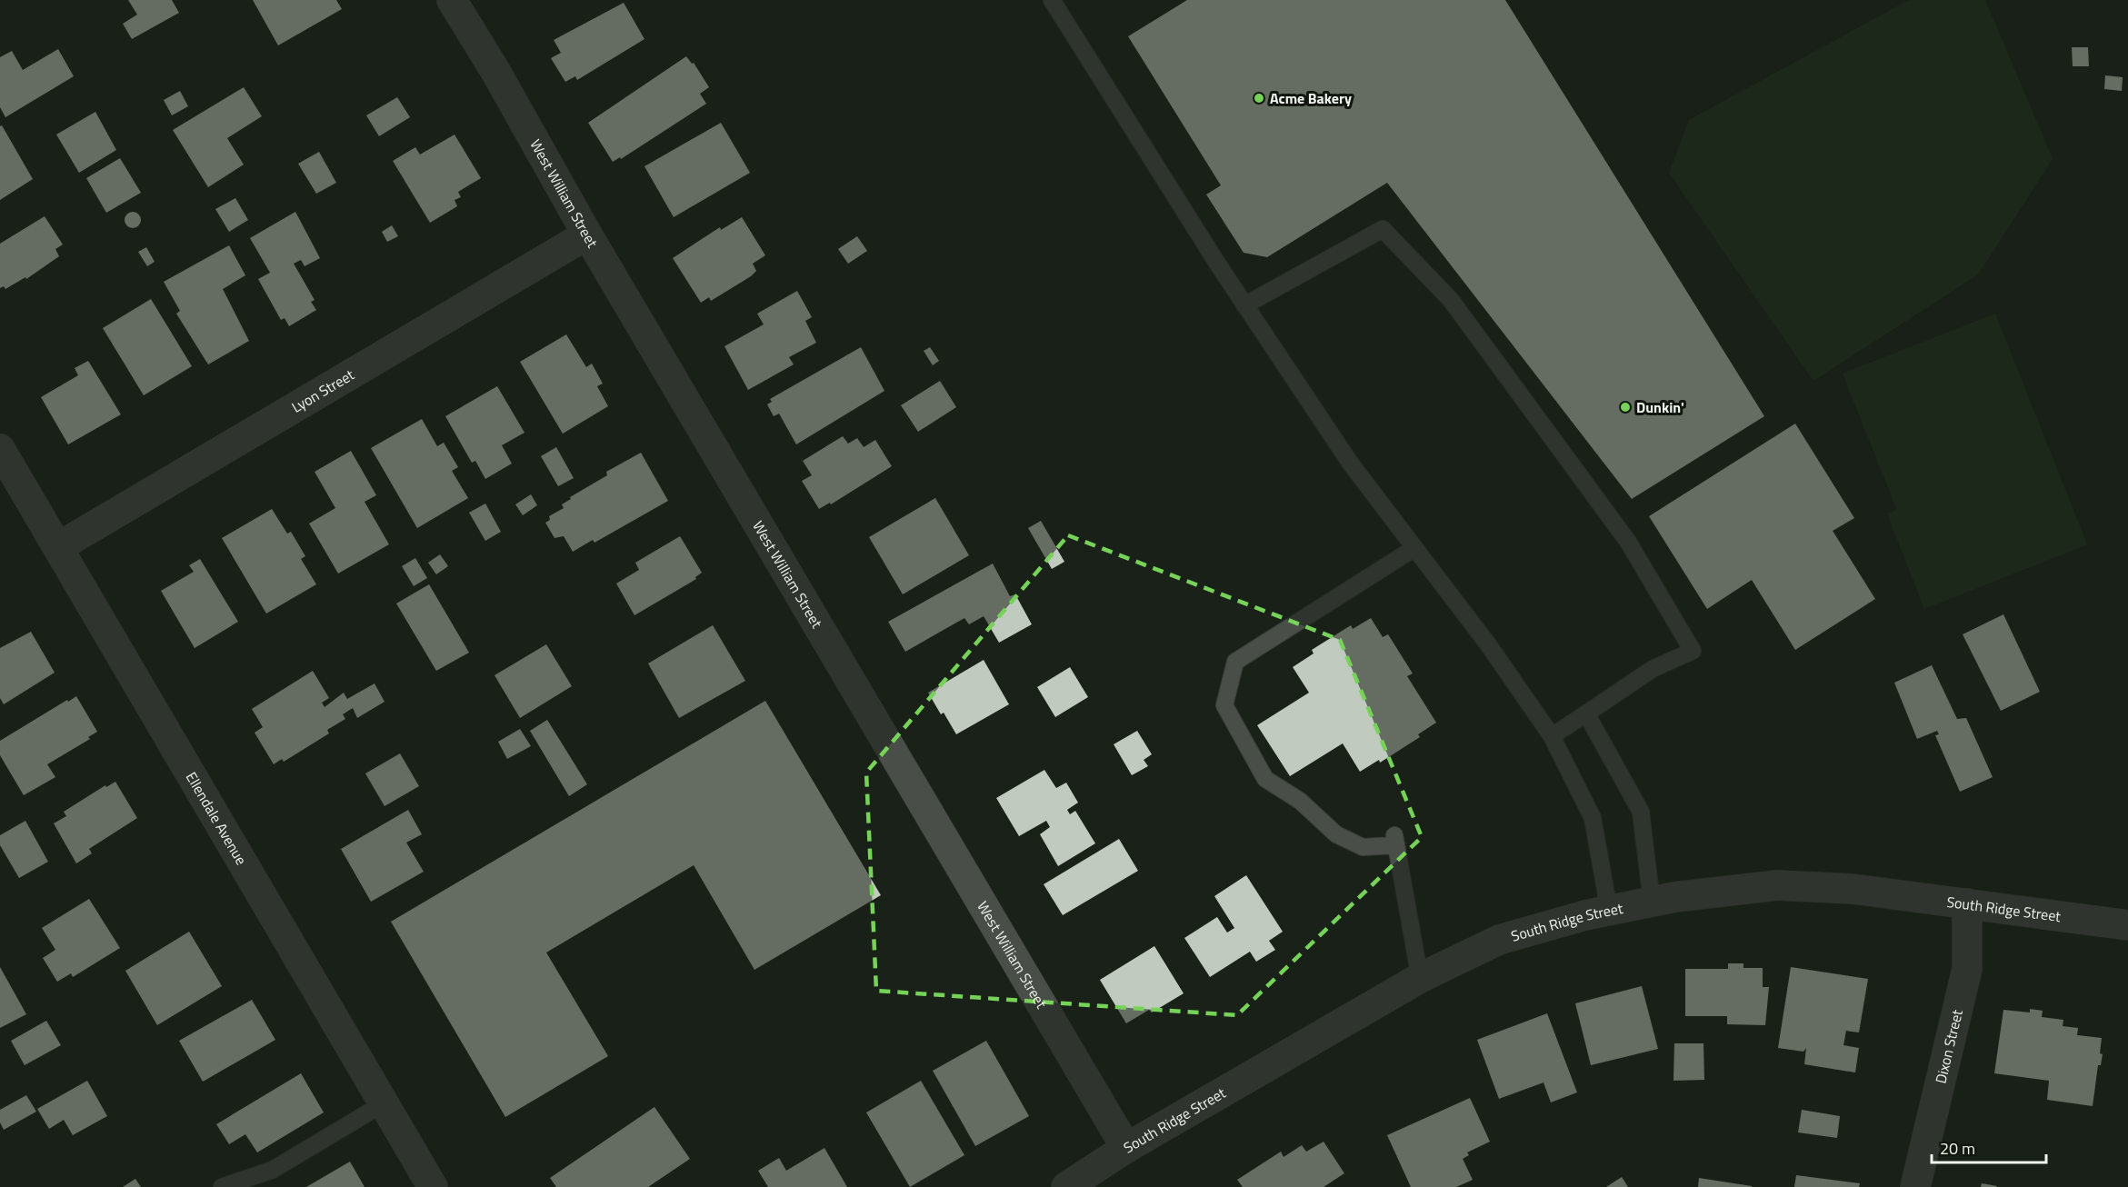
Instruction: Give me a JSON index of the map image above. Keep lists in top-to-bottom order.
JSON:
{
  "streets": {
    "street": [
      "West William Street",
      "Lyon Street",
      "Ellendale Avenue",
      "South Ridge Street",
      "Dixon Street"
    ]
  },
  "crossings": [
    ["West William Street", "Lyon Street"],
    ["West William Street", "South Ridge Street"],
    ["Lyon Street", "Ellendale Avenue"],
    ["South Ridge Street", "Dixon Street"]
  ],
  "places": ["Acme Bakery", "Dunkin'"],
  "scale_bar": "20 m"
}
